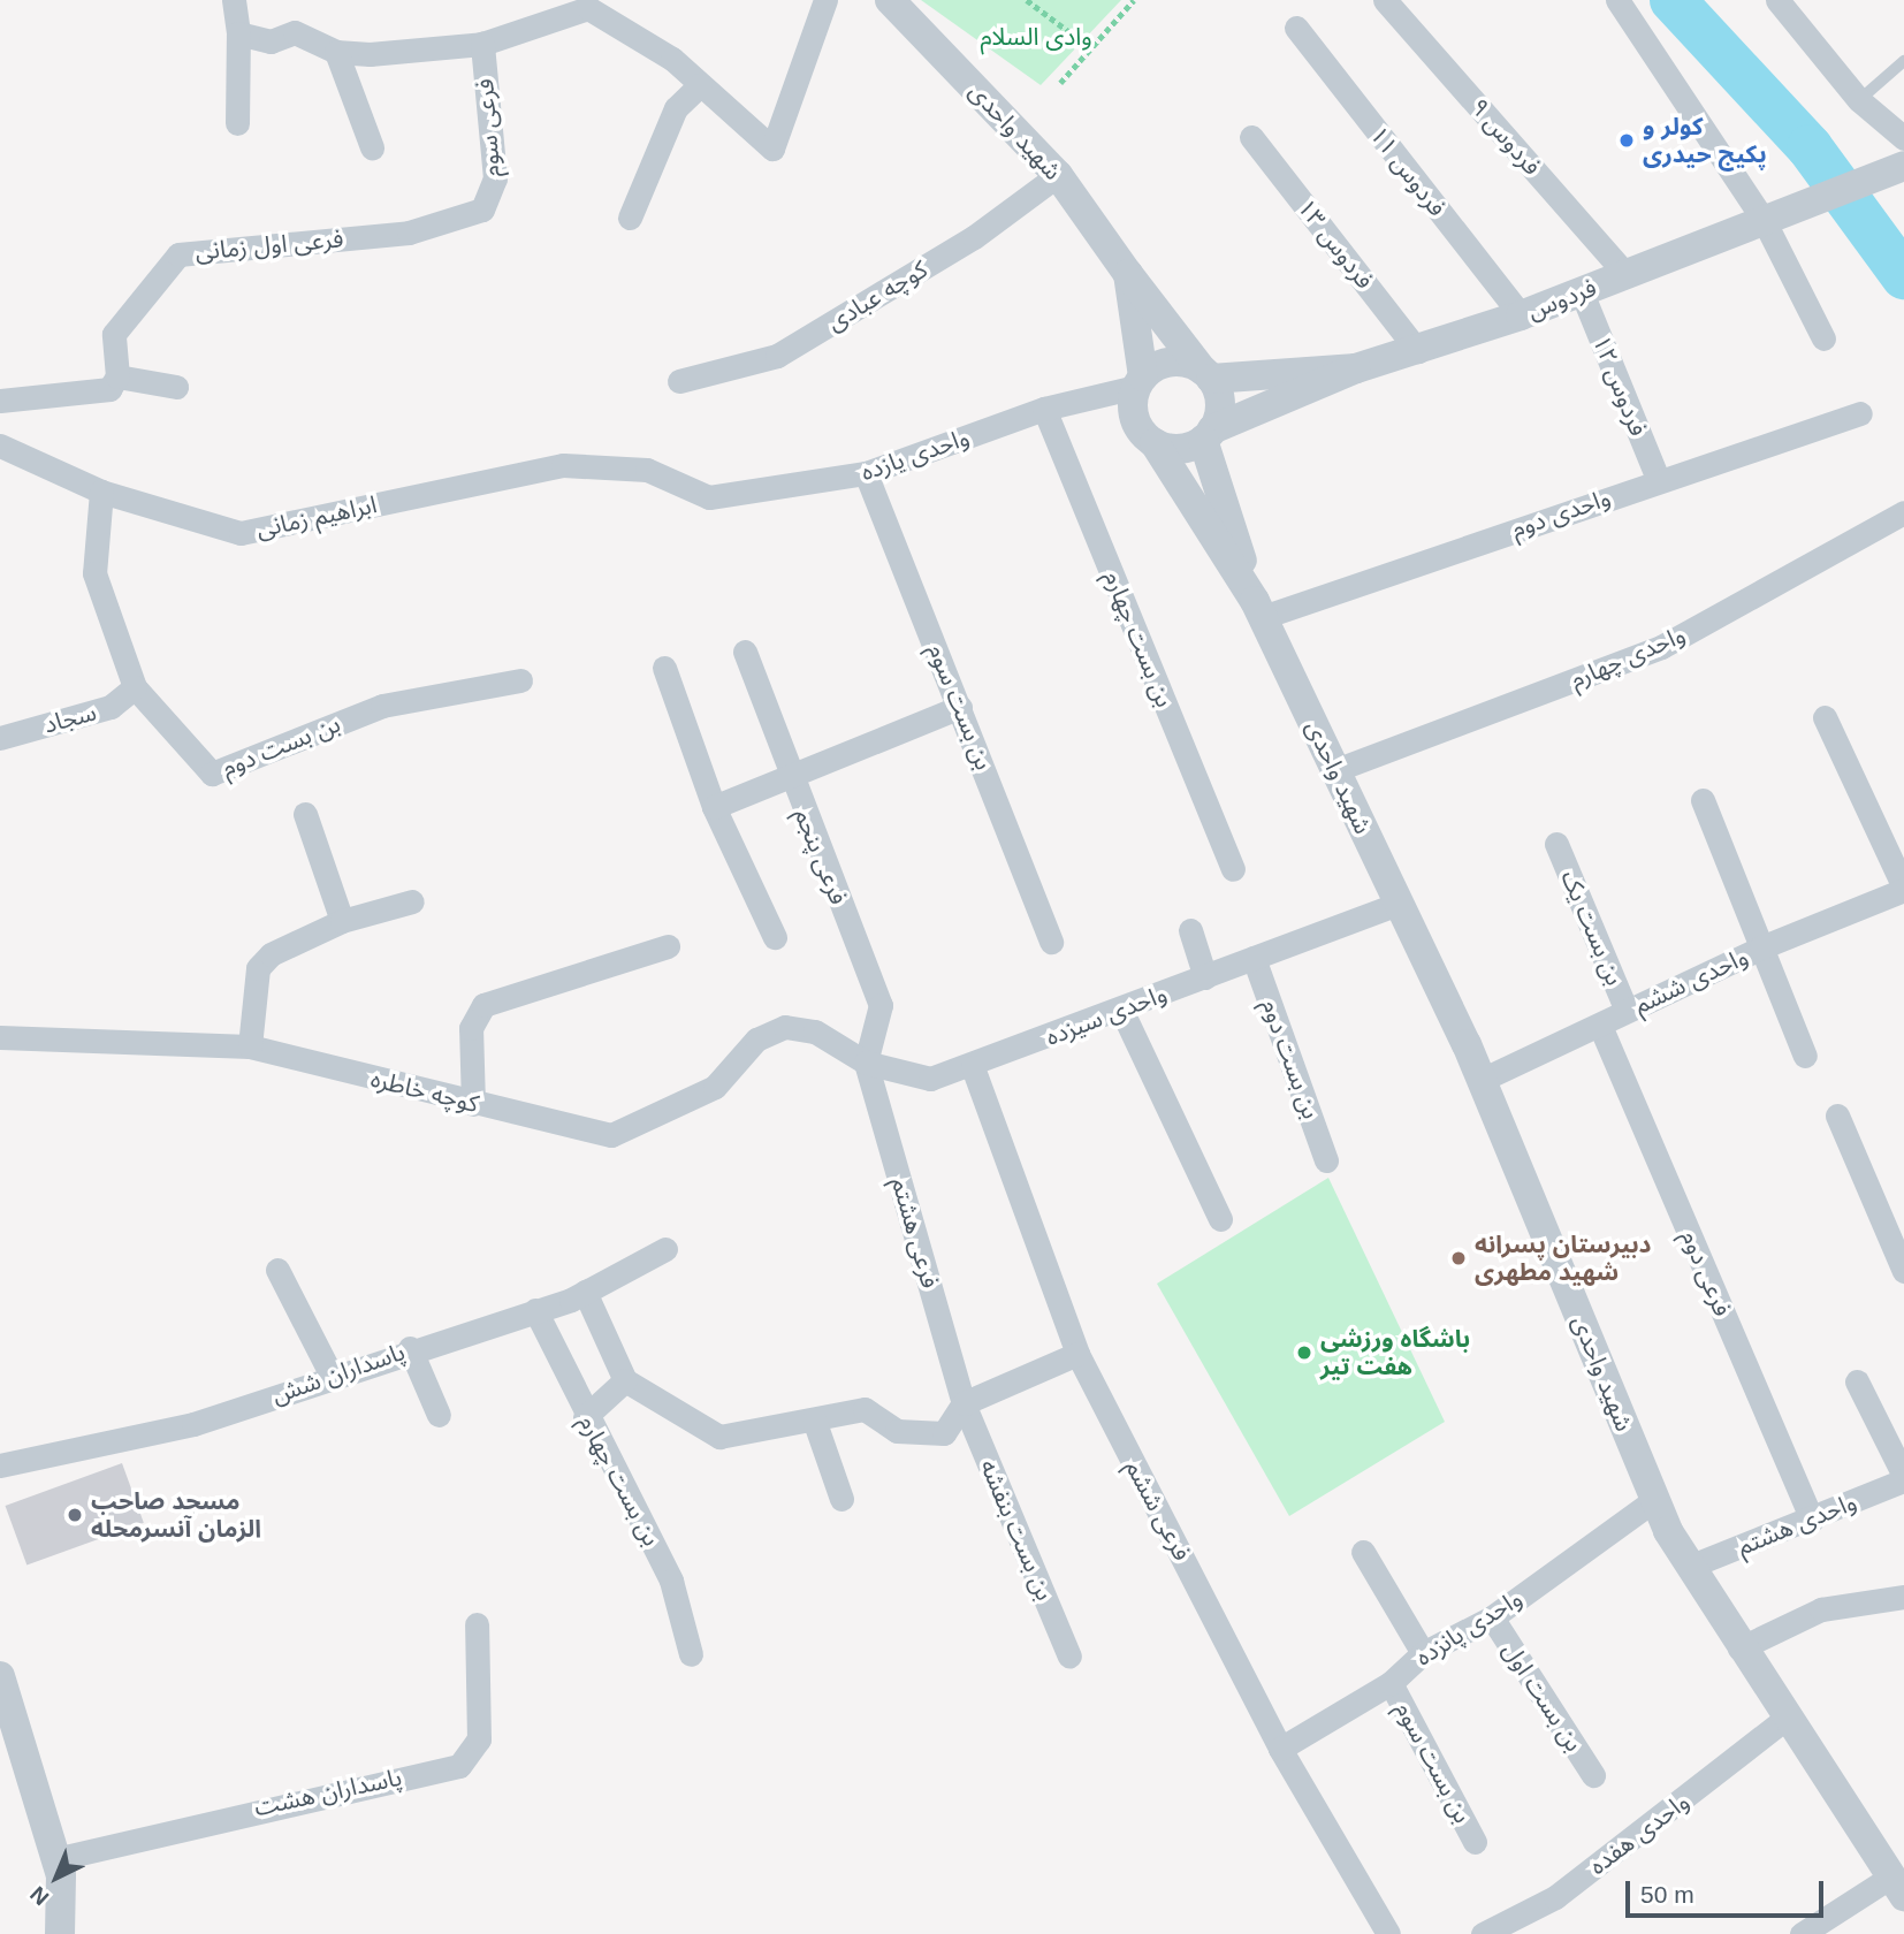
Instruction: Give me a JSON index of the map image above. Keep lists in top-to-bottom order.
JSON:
{
  "streets": {
    "street": [
      "فرعی سوم",
      "شهید واحدی",
      "فردوس ۹",
      "فردوس ۱۱",
      "فردوس ۱۳",
      "فرعی اول زمانی",
      "کوچه عبادی",
      "فردوس",
      "فردوس ۱۲",
      "واحدی یازده",
      "واحدی دوم",
      "ابراهیم زمانی",
      "بن بست چهارم",
      "واحدی چهارم",
      "بن بست سوم",
      "سجاد",
      "بن بست دوم",
      "فرعی پنجم",
      "بن بست یک",
      "واحدی ششم",
      "واحدی سیزده",
      "كوچه خاطره",
      "فرعی هشتم",
      "فرعی دوم",
      "پاسداران شش",
      "فرعی ششم",
      "واحدی هشتم",
      "بن بست بنفشه",
      "واحدی پانزده",
      "بن بست اول",
      "پاسداران هشت",
      "واحدی هفده"
    ]
  },
  "crossings": [
    ["فرعی سوم", "فرعی اول زمانی"],
    ["شهید واحدی", "کوچه عبادی"],
    ["شهید واحدی", "واحدی یازده"],
    ["شهید واحدی", "واحدی دوم"],
    ["شهید واحدی", "واحدی چهارم"],
    ["شهید واحدی", "واحدی ششم"],
    ["شهید واحدی", "واحدی سیزده"],
    ["شهید واحدی", "واحدی هشتم"],
    ["شهید واحدی", "واحدی پانزده"],
    ["شهید واحدی", "واحدی هفده"],
    ["فردوس ۹", "فردوس"],
    ["فردوس ۱۱", "فردوس"],
    ["فردوس ۱۳", "فردوس"],
    ["فردوس", "فردوس ۱۲"],
    ["فردوس ۱۲", "واحدی دوم"],
    ["واحدی یازده", "ابراهیم زمانی"],
    ["واحدی یازده", "بن بست چهارم"],
    ["واحدی یازده", "بن بست سوم"],
    ["ابراهیم زمانی", "بن بست دوم"],
    ["بن بست چهارم", "پاسداران شش"],
    ["بن بست سوم", "واحدی پانزده"],
    ["سجاد", "بن بست دوم"],
    ["بن بست دوم", "واحدی سیزده"],
    ["فرعی پنجم", "واحدی سیزده"],
    ["فرعی پنجم", "فرعی هشتم"],
    ["بن بست یک", "واحدی ششم"],
    ["واحدی ششم", "فرعی دوم"],
    ["واحدی سیزده", "كوچه خاطره"],
    ["واحدی سیزده", "فرعی هشتم"],
    ["واحدی سیزده", "فرعی ششم"],
    ["فرعی هشتم", "بن بست بنفشه"],
    ["فرعی دوم", "واحدی هشتم"],
    ["فرعی ششم", "واحدی پانزده"],
    ["واحدی پانزده", "بن بست اول"]
  ],
  "parks": ["وادی السلام"],
  "places": [
    "کولر و پکیج حیدری",
    "دبیرستان پسرانه شهید مطهری",
    "باشگاه ورزشی هفت تیر",
    "مسجد صاحب الزمان آنسرمحله"
  ],
  "scale_bar": "50 m",
  "north": "bottom left"
}
